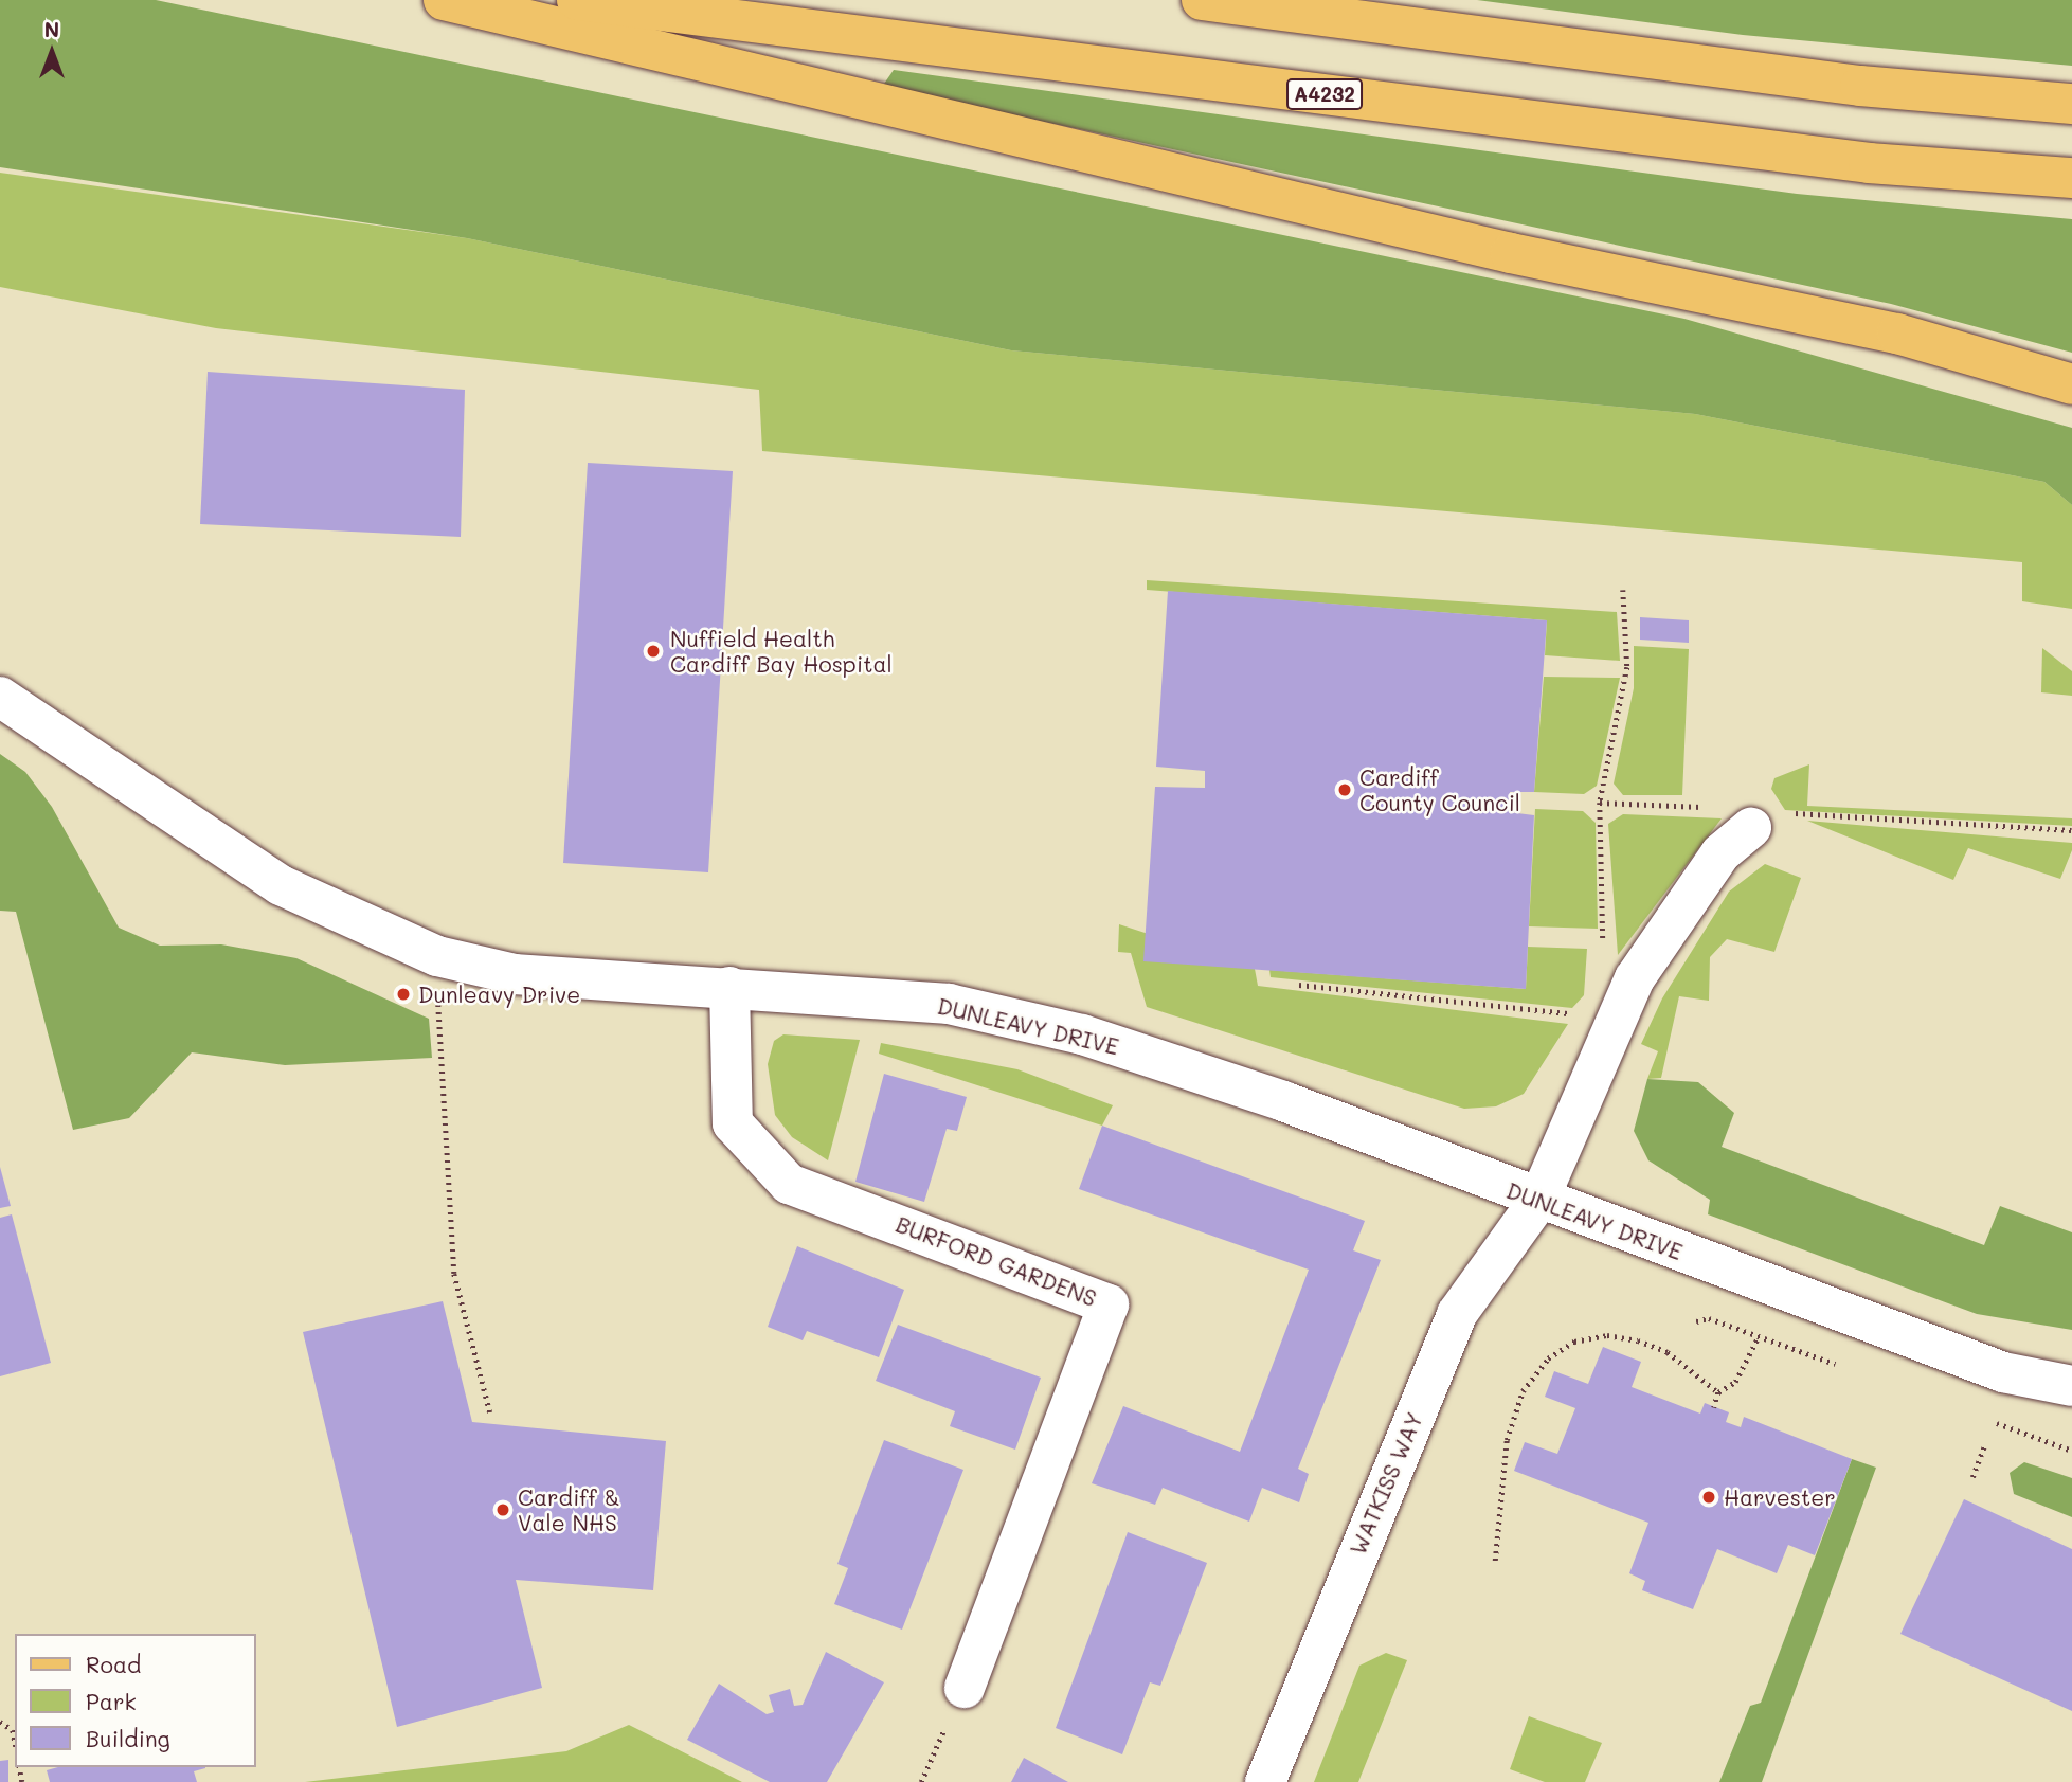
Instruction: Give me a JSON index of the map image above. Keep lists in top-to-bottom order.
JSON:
{
  "streets": {
    "main road": ["A4232"],
    "street": ["DUNLEAVY DRIVE", "BURFORD GARDENS", "WATKISS WAY"]
  },
  "crossings": [
    ["DUNLEAVY DRIVE", "BURFORD GARDENS"],
    ["DUNLEAVY DRIVE", "WATKISS WAY"]
  ],
  "places": [
    "Nuffield Health Cardiff Bay Hospital",
    "Cardiff County Council",
    "Dunleavy Drive",
    "Harvester",
    "Cardiff & Vale NHS"
  ],
  "legend": ["Road", "Park", "Building"],
  "north": "top"
}
